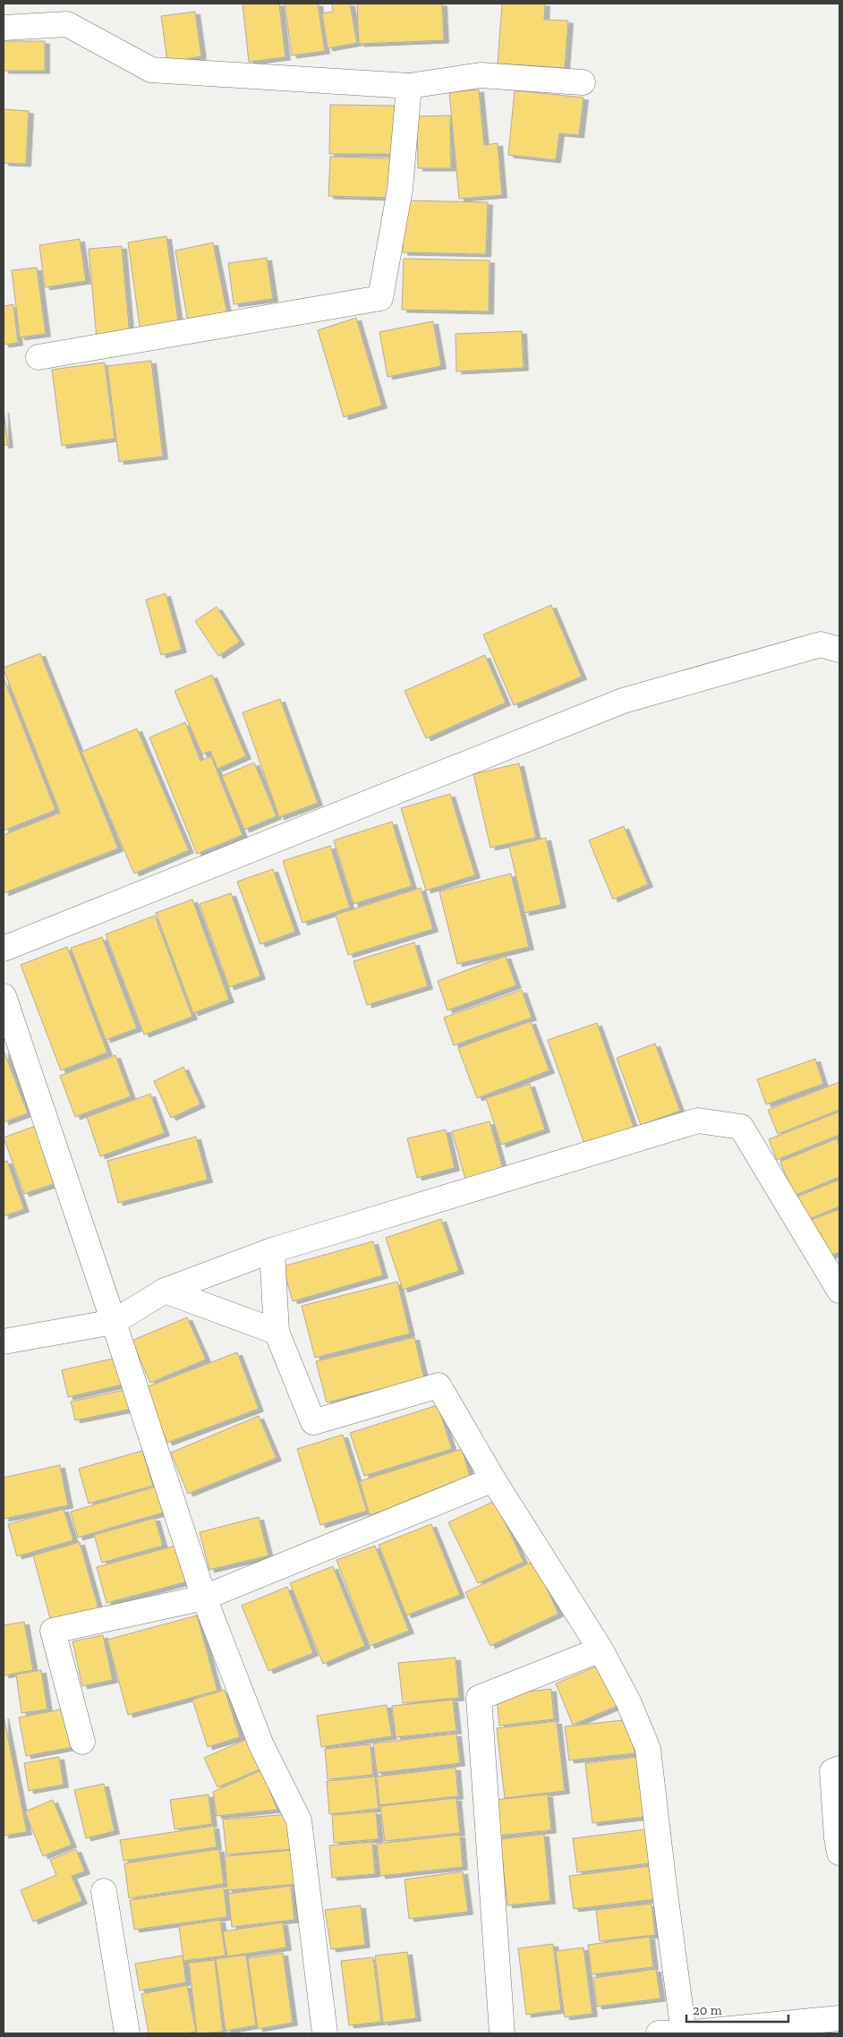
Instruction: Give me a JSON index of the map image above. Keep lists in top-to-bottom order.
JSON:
{
  "scale_bar": "20 m"
}
